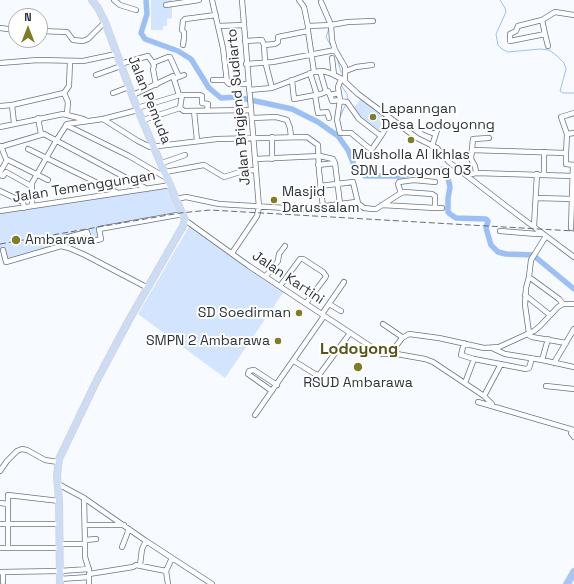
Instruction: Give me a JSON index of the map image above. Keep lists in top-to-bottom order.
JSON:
{
  "streets": {
    "main road": ["Jalan Pemuda"],
    "street": ["Jalan Brigjend Sudiarto", "Jalan Temenggungan", "Jalan Kartini"]
  },
  "crossings": [
    ["Jalan Pemuda", "Jalan Temenggungan"],
    ["Jalan Pemuda", "Jalan Kartini"],
    ["Jalan Brigjend Sudiarto", "Jalan Kartini"]
  ],
  "districts": ["Lodoyong"],
  "places": [
    "Lapanngan Desa Lodoyonng",
    "Musholla Al Ikhlas SDN Lodoyong 03",
    "Masjid Darussalam",
    "Ambarawa",
    "SD Soedirman",
    "SMPN 2 Ambarawa",
    "RSUD Ambarawa"
  ],
  "north": "top"
}
